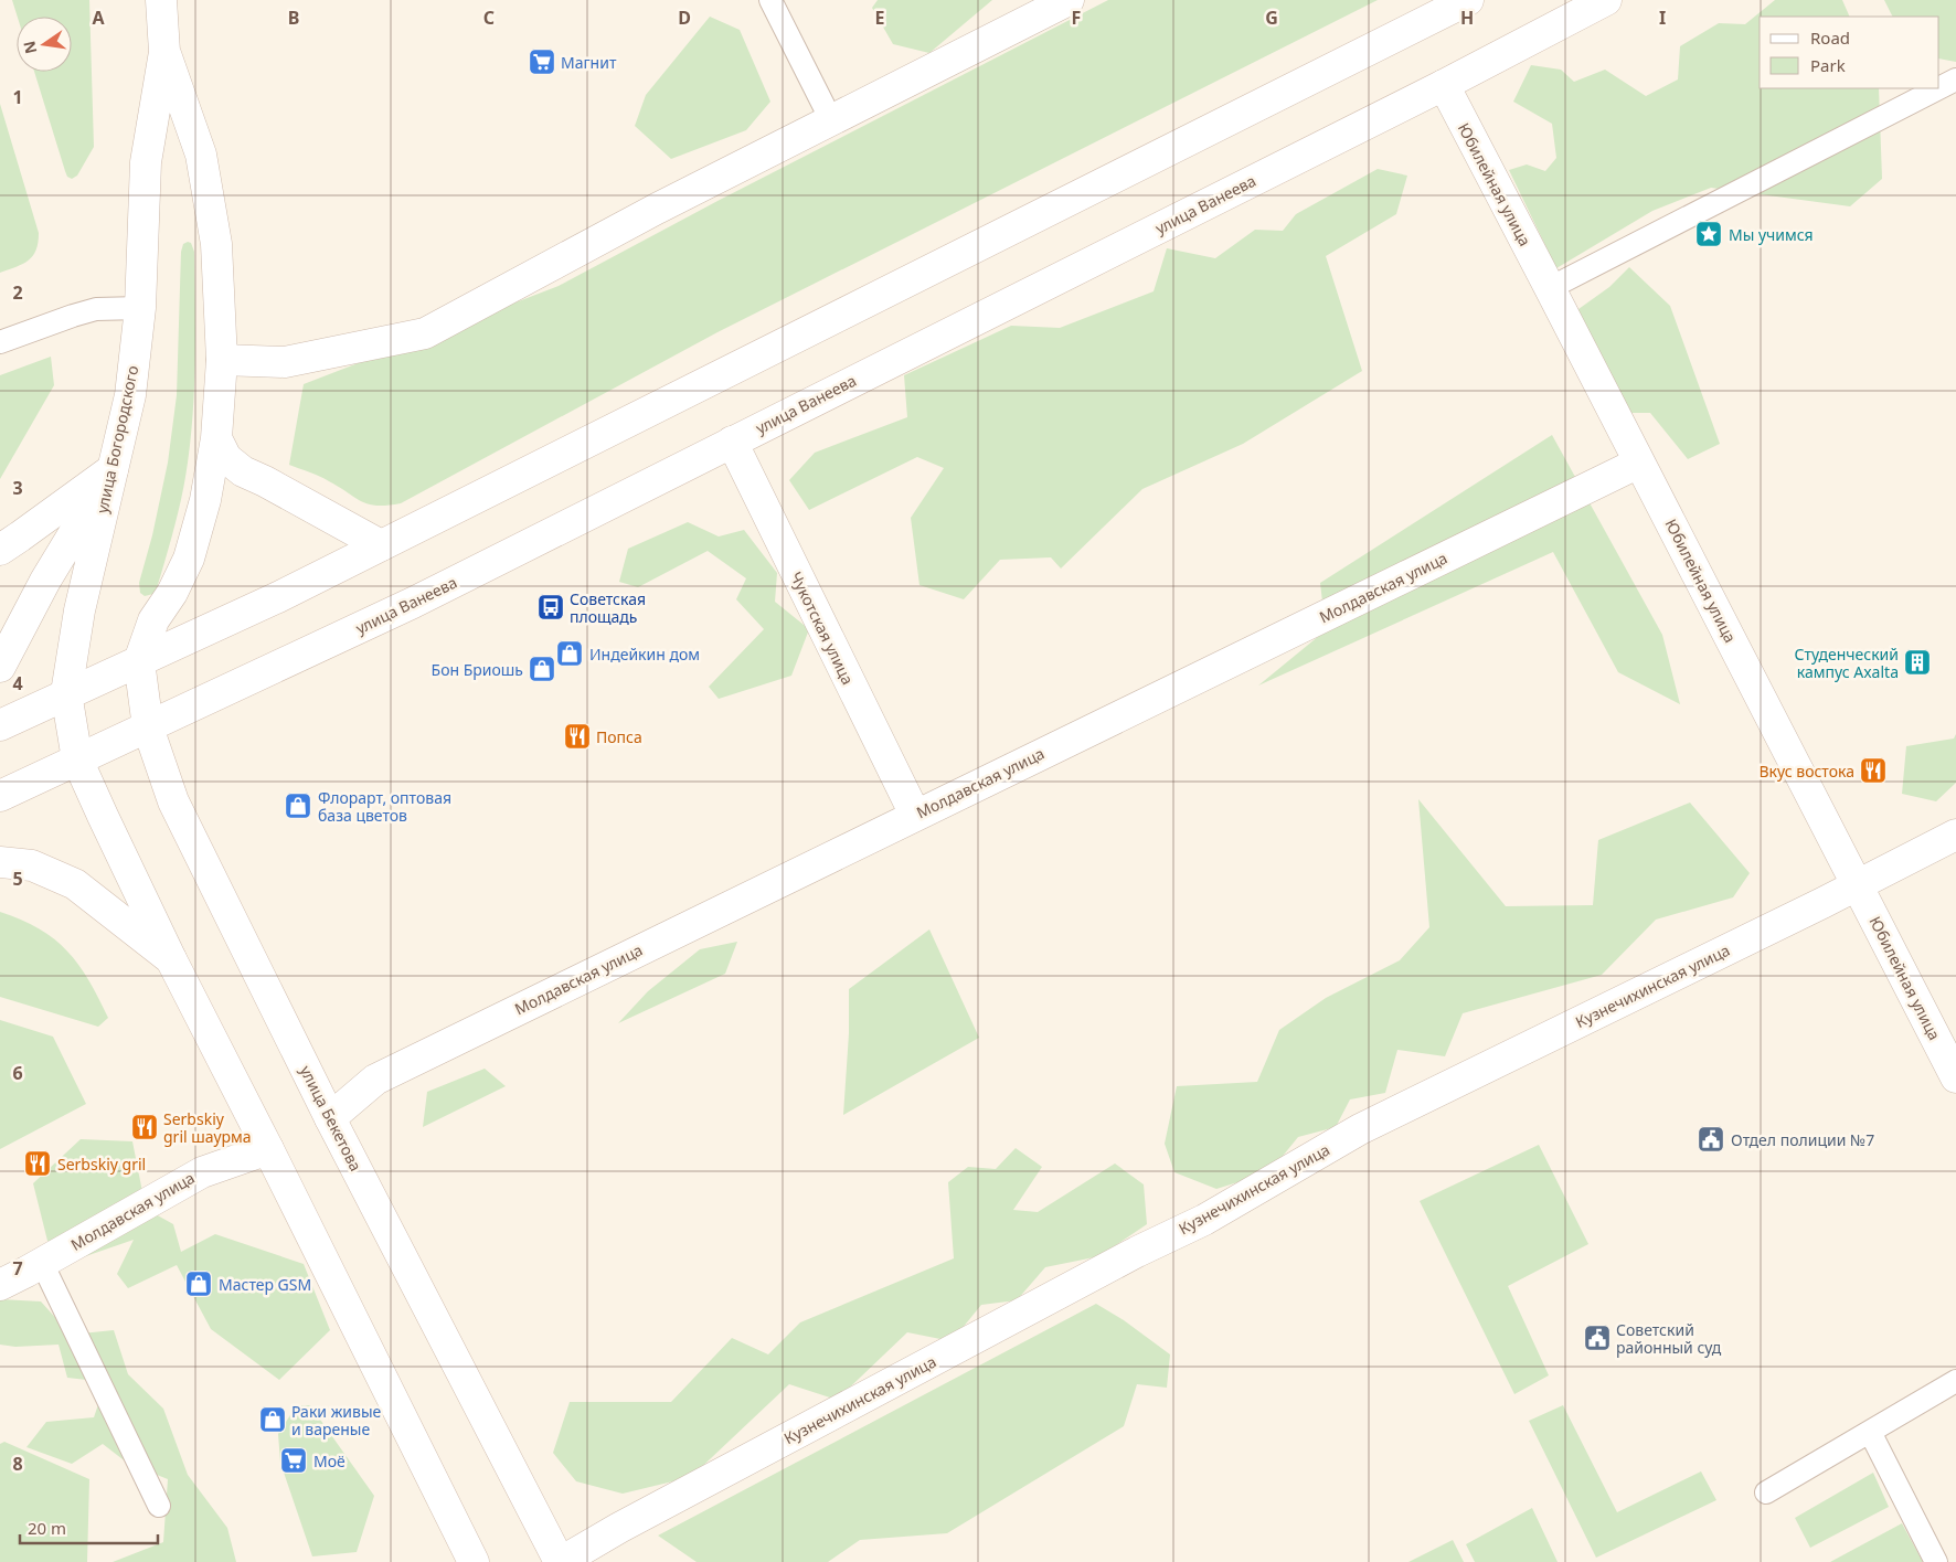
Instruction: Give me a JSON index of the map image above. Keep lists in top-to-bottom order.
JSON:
{
  "streets": {
    "street": [
      "Юбилейная улица",
      "улица Ванеева",
      "улица Богородского",
      "Молдавская улица",
      "Чукотская улица",
      "Кузнечихинская улица",
      "улица Бекетова"
    ]
  },
  "crossings": [
    ["Юбилейная улица", "улица Ванеева"],
    ["Юбилейная улица", "Молдавская улица"],
    ["Юбилейная улица", "Кузнечихинская улица"],
    ["улица Ванеева", "Чукотская улица"],
    ["улица Ванеева", "улица Бекетова"],
    ["улица Богородского", "улица Бекетова"],
    ["Молдавская улица", "Чукотская улица"],
    ["Молдавская улица", "улица Бекетова"],
    ["Кузнечихинская улица", "улица Бекетова"]
  ],
  "places": {
    "supermarket": ["Магнит", "Моё"],
    "place": ["Мы учимся"],
    "bus stop": ["Советская площадь"],
    "shop": [
      "Индейкин дом",
      "Бон Бриошь",
      "Флорарт, оптовая база цветов",
      "Мастер GSM",
      "Раки живые и вареные"
    ],
    "building": ["Студенческий кампус Axalta"],
    "restaurant": [
      "Попса",
      "Вкус востока",
      "Serbskiy gril шаурма",
      "Serbskiy gril"
    ],
    "public building": ["Отдел полиции №7", "Советский районный суд"]
  },
  "legend": ["Road", "Park"],
  "scale_bar": "20 m",
  "north": "left",
  "grid": {
    "columns": [
      "A",
      "B",
      "C",
      "D",
      "E",
      "F",
      "G",
      "H",
      "I"
    ],
    "rows": [
      "1",
      "2",
      "3",
      "4",
      "5",
      "6",
      "7",
      "8"
    ]
  }
}
